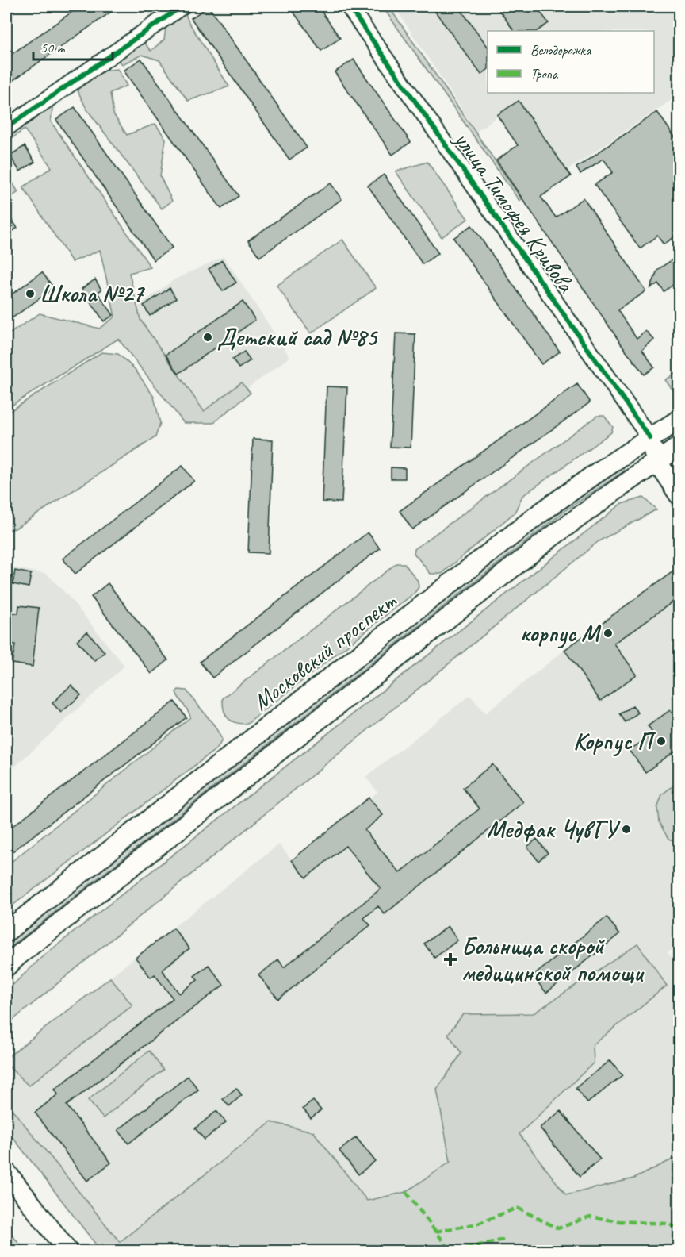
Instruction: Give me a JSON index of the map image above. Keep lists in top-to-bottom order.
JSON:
{
  "streets": {
    "main road": ["Московский проспект"],
    "street": ["улица Тимофея Кривова"]
  },
  "crossings": [
    ["улица Тимофея Кривова", "Московский проспект"]
  ],
  "places": {
    "other": [
      "Школа №27",
      "Детский сад №85",
      "корпус М",
      "Корпус П",
      "Медфак ЧувГУ"
    ],
    "health": ["Больница скорой медицинской помощи"]
  },
  "legend": ["Велодорожка", "Тропа"],
  "scale_bar": "50 m"
}
